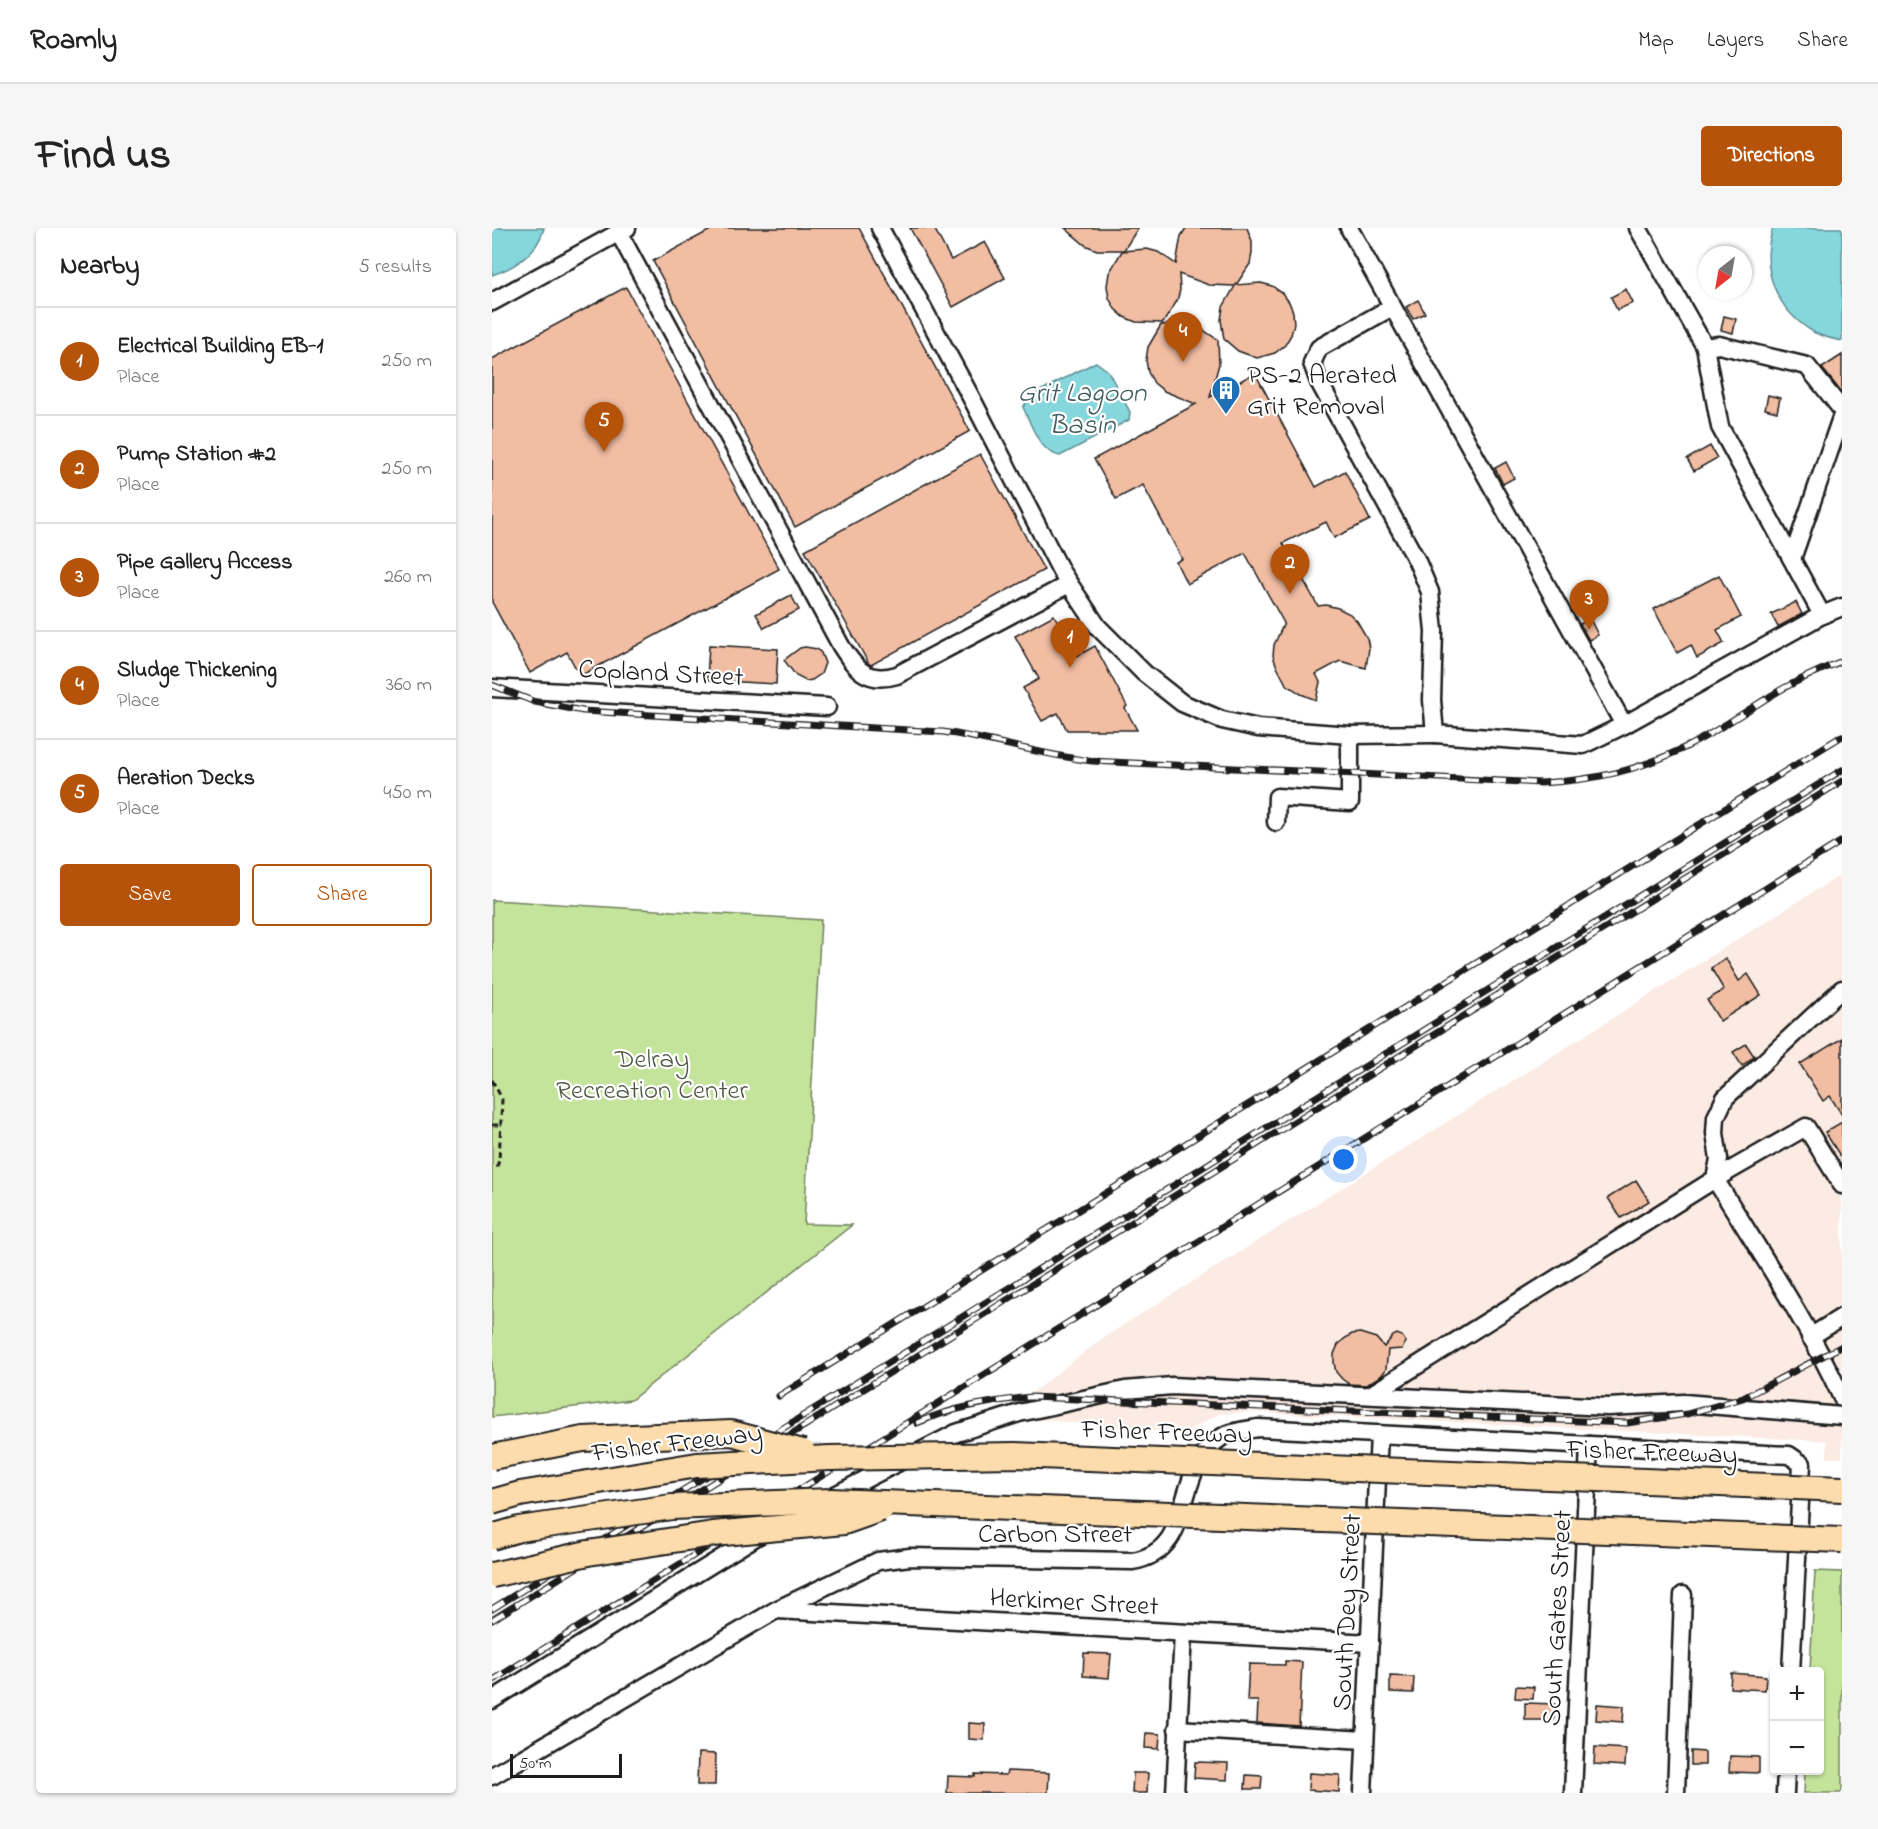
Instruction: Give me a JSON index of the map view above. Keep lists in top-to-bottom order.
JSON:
{
  "streets": {
    "highway": ["Fisher Freeway"],
    "street": [
      "Copland Street",
      "Carbon Street",
      "Herkimer Street",
      "South Dey Street",
      "South Gates Street"
    ]
  },
  "crossings": [
    ["Carbon Street", "Herkimer Street"],
    ["Carbon Street", "South Dey Street"],
    ["Carbon Street", "South Gates Street"],
    ["Herkimer Street", "South Dey Street"]
  ],
  "water": ["Grit Lagoon Basin"],
  "parks": ["Delray Recreation Center"],
  "places": {
    "building": ["PS-2 Aerated Grit Removal"]
  },
  "scale_bar": "50 m",
  "north": "bottom left",
  "page": {
    "header": "Roamly",
    "nav": ["Map", "Layers", "Share"],
    "title": "Find us",
    "buttons": [
      "Directions",
      ["Save", "Share"]
    ],
    "heading": ["Nearby", "5 results"],
    "list": [
      {
        "mark": "1",
        "name": "Electrical Building EB-1",
        "note": "Place",
        "value": "250 m"
      },
      {
        "mark": "2",
        "name": "Pump Station #2",
        "note": "Place",
        "value": "250 m"
      },
      {
        "mark": "3",
        "name": "Pipe Gallery Access",
        "note": "Place",
        "value": "260 m"
      },
      {
        "mark": "4",
        "name": "Sludge Thickening",
        "note": "Place",
        "value": "360 m"
      },
      {
        "mark": "5",
        "name": "Aeration Decks",
        "note": "Place",
        "value": "450 m"
      }
    ],
    "pins": [
      "4",
      "5",
      "2",
      "3",
      "1"
    ],
    "map_buttons": ["+", "−"],
    "scale": "50 m"
  }
}
